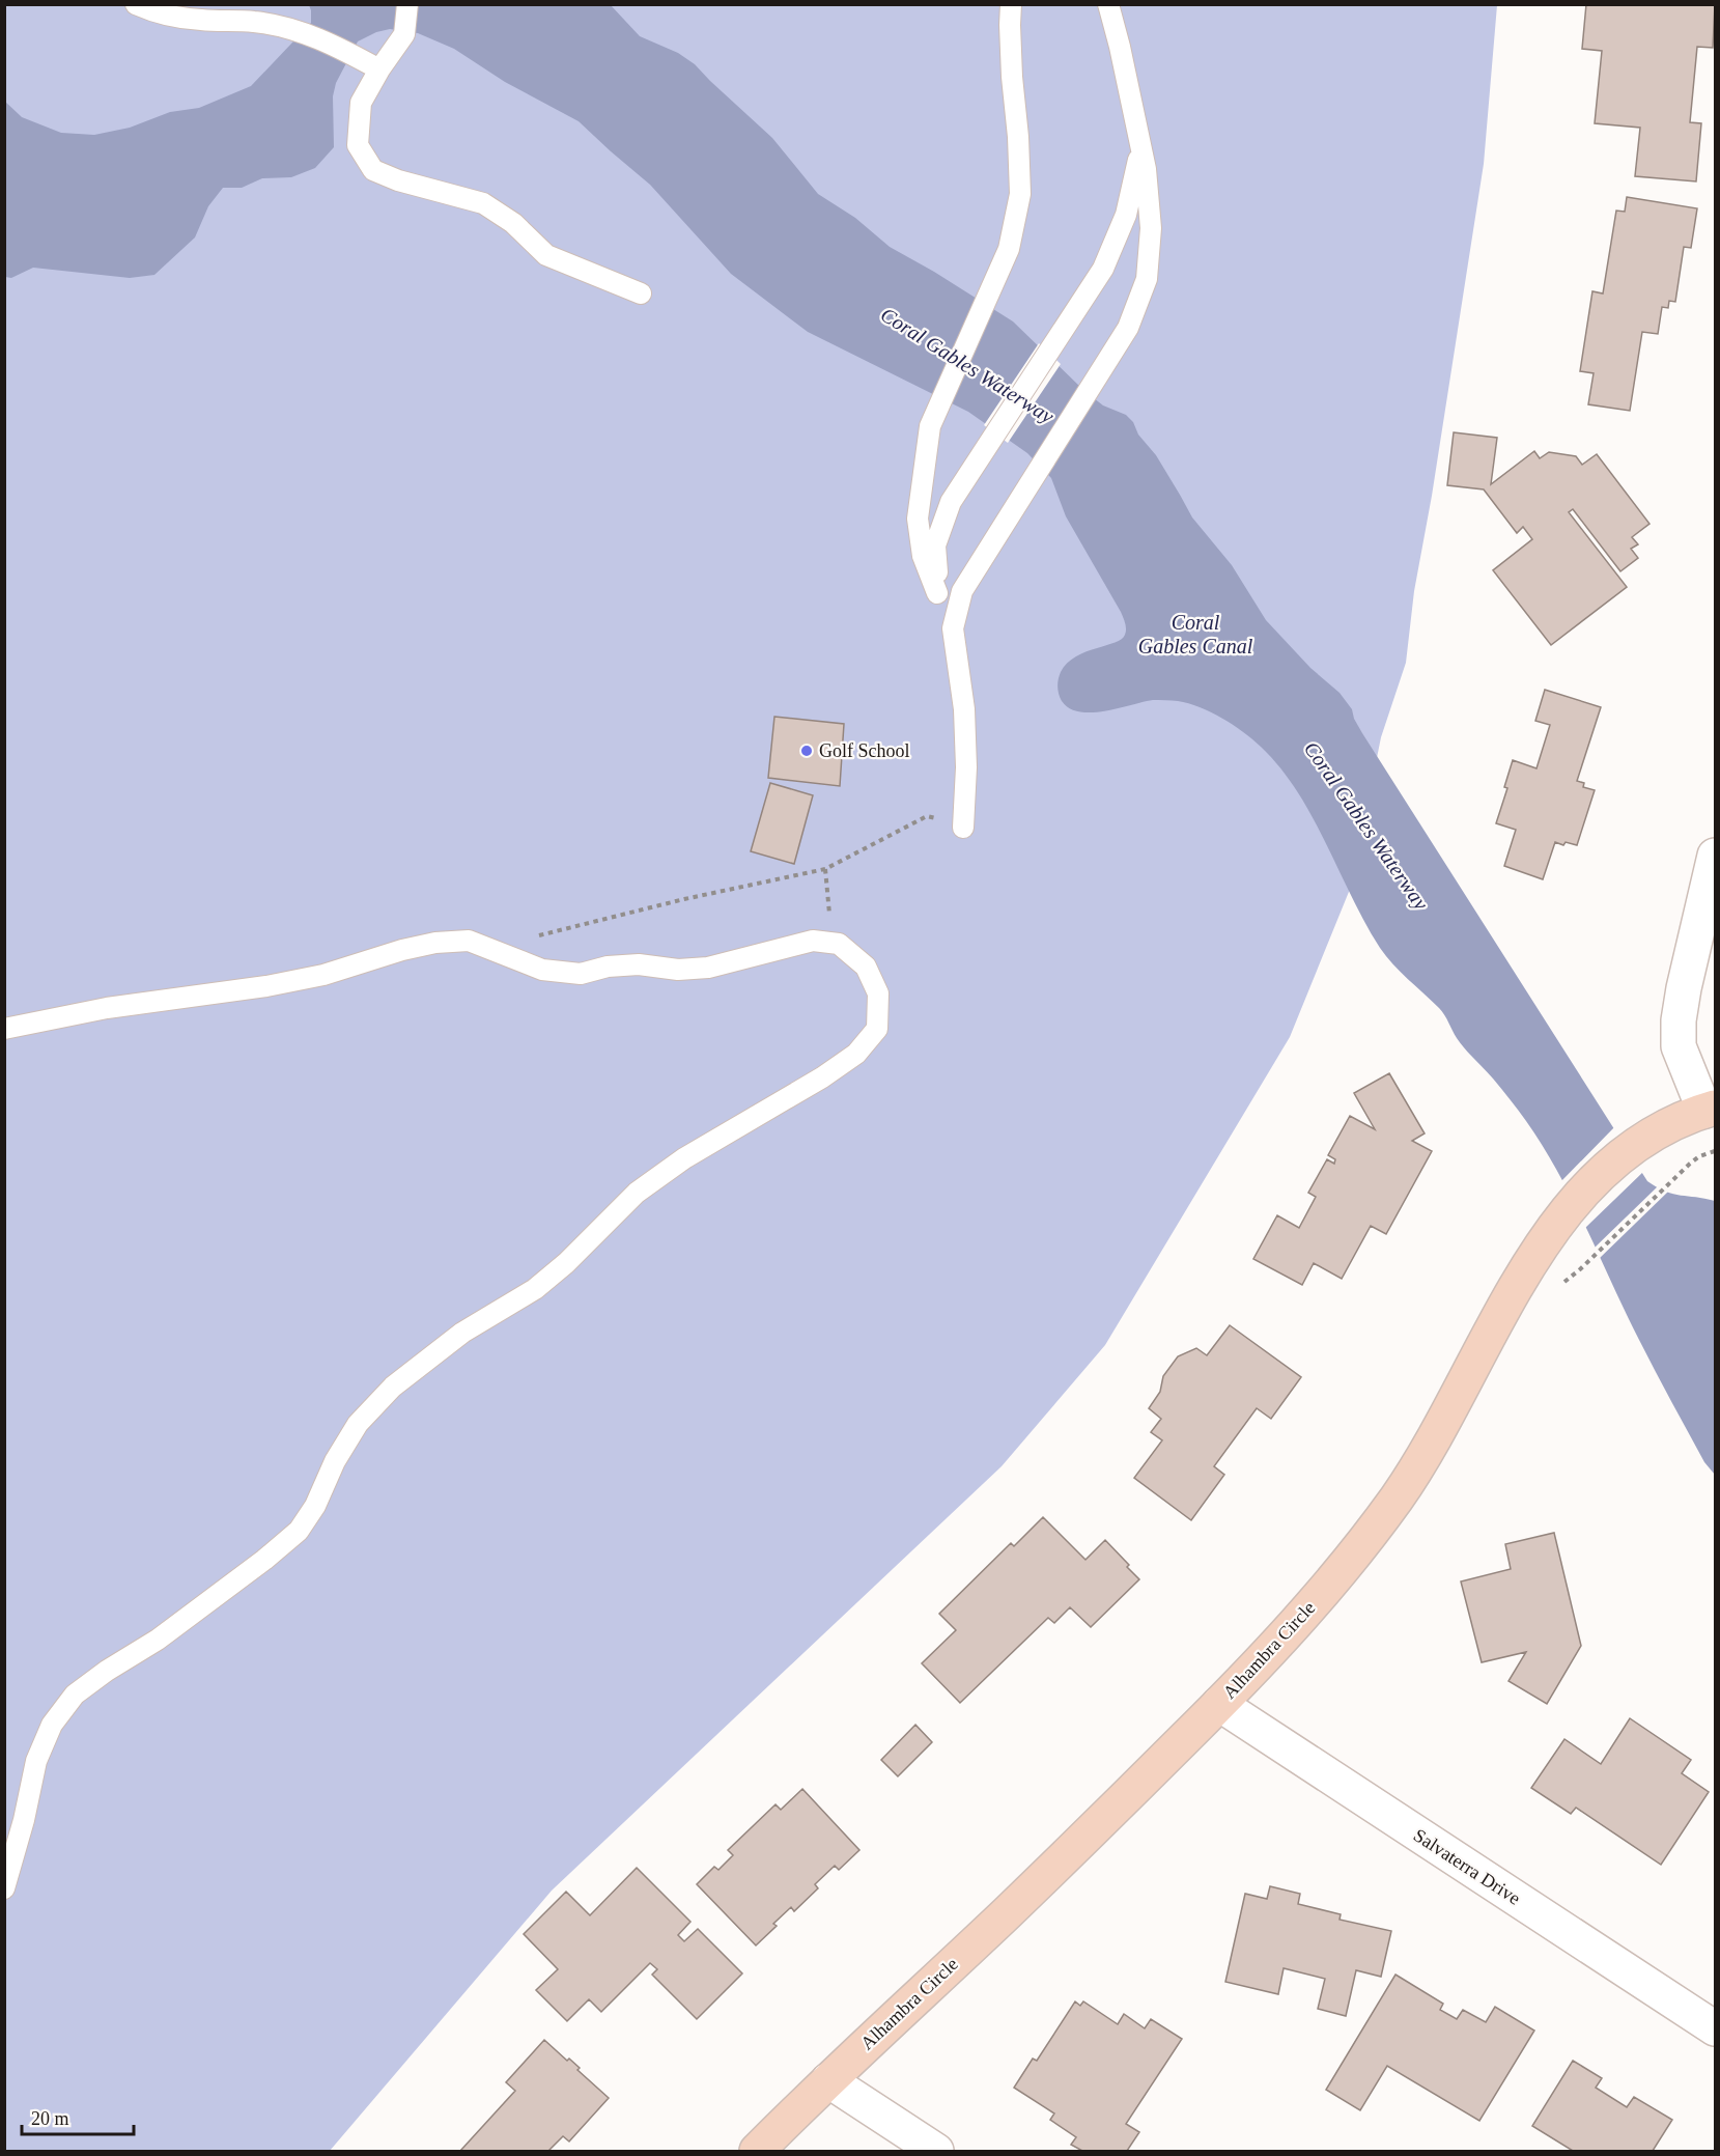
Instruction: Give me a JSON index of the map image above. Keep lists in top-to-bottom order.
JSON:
{
  "streets": {
    "street": ["Alhambra Circle", "Salvaterra Drive"]
  },
  "crossings": [
    ["Alhambra Circle", "Salvaterra Drive"]
  ],
  "water": ["Coral Gables Waterway", "Coral Gables Canal"],
  "places": ["Golf School"],
  "scale_bar": "20 m"
}
